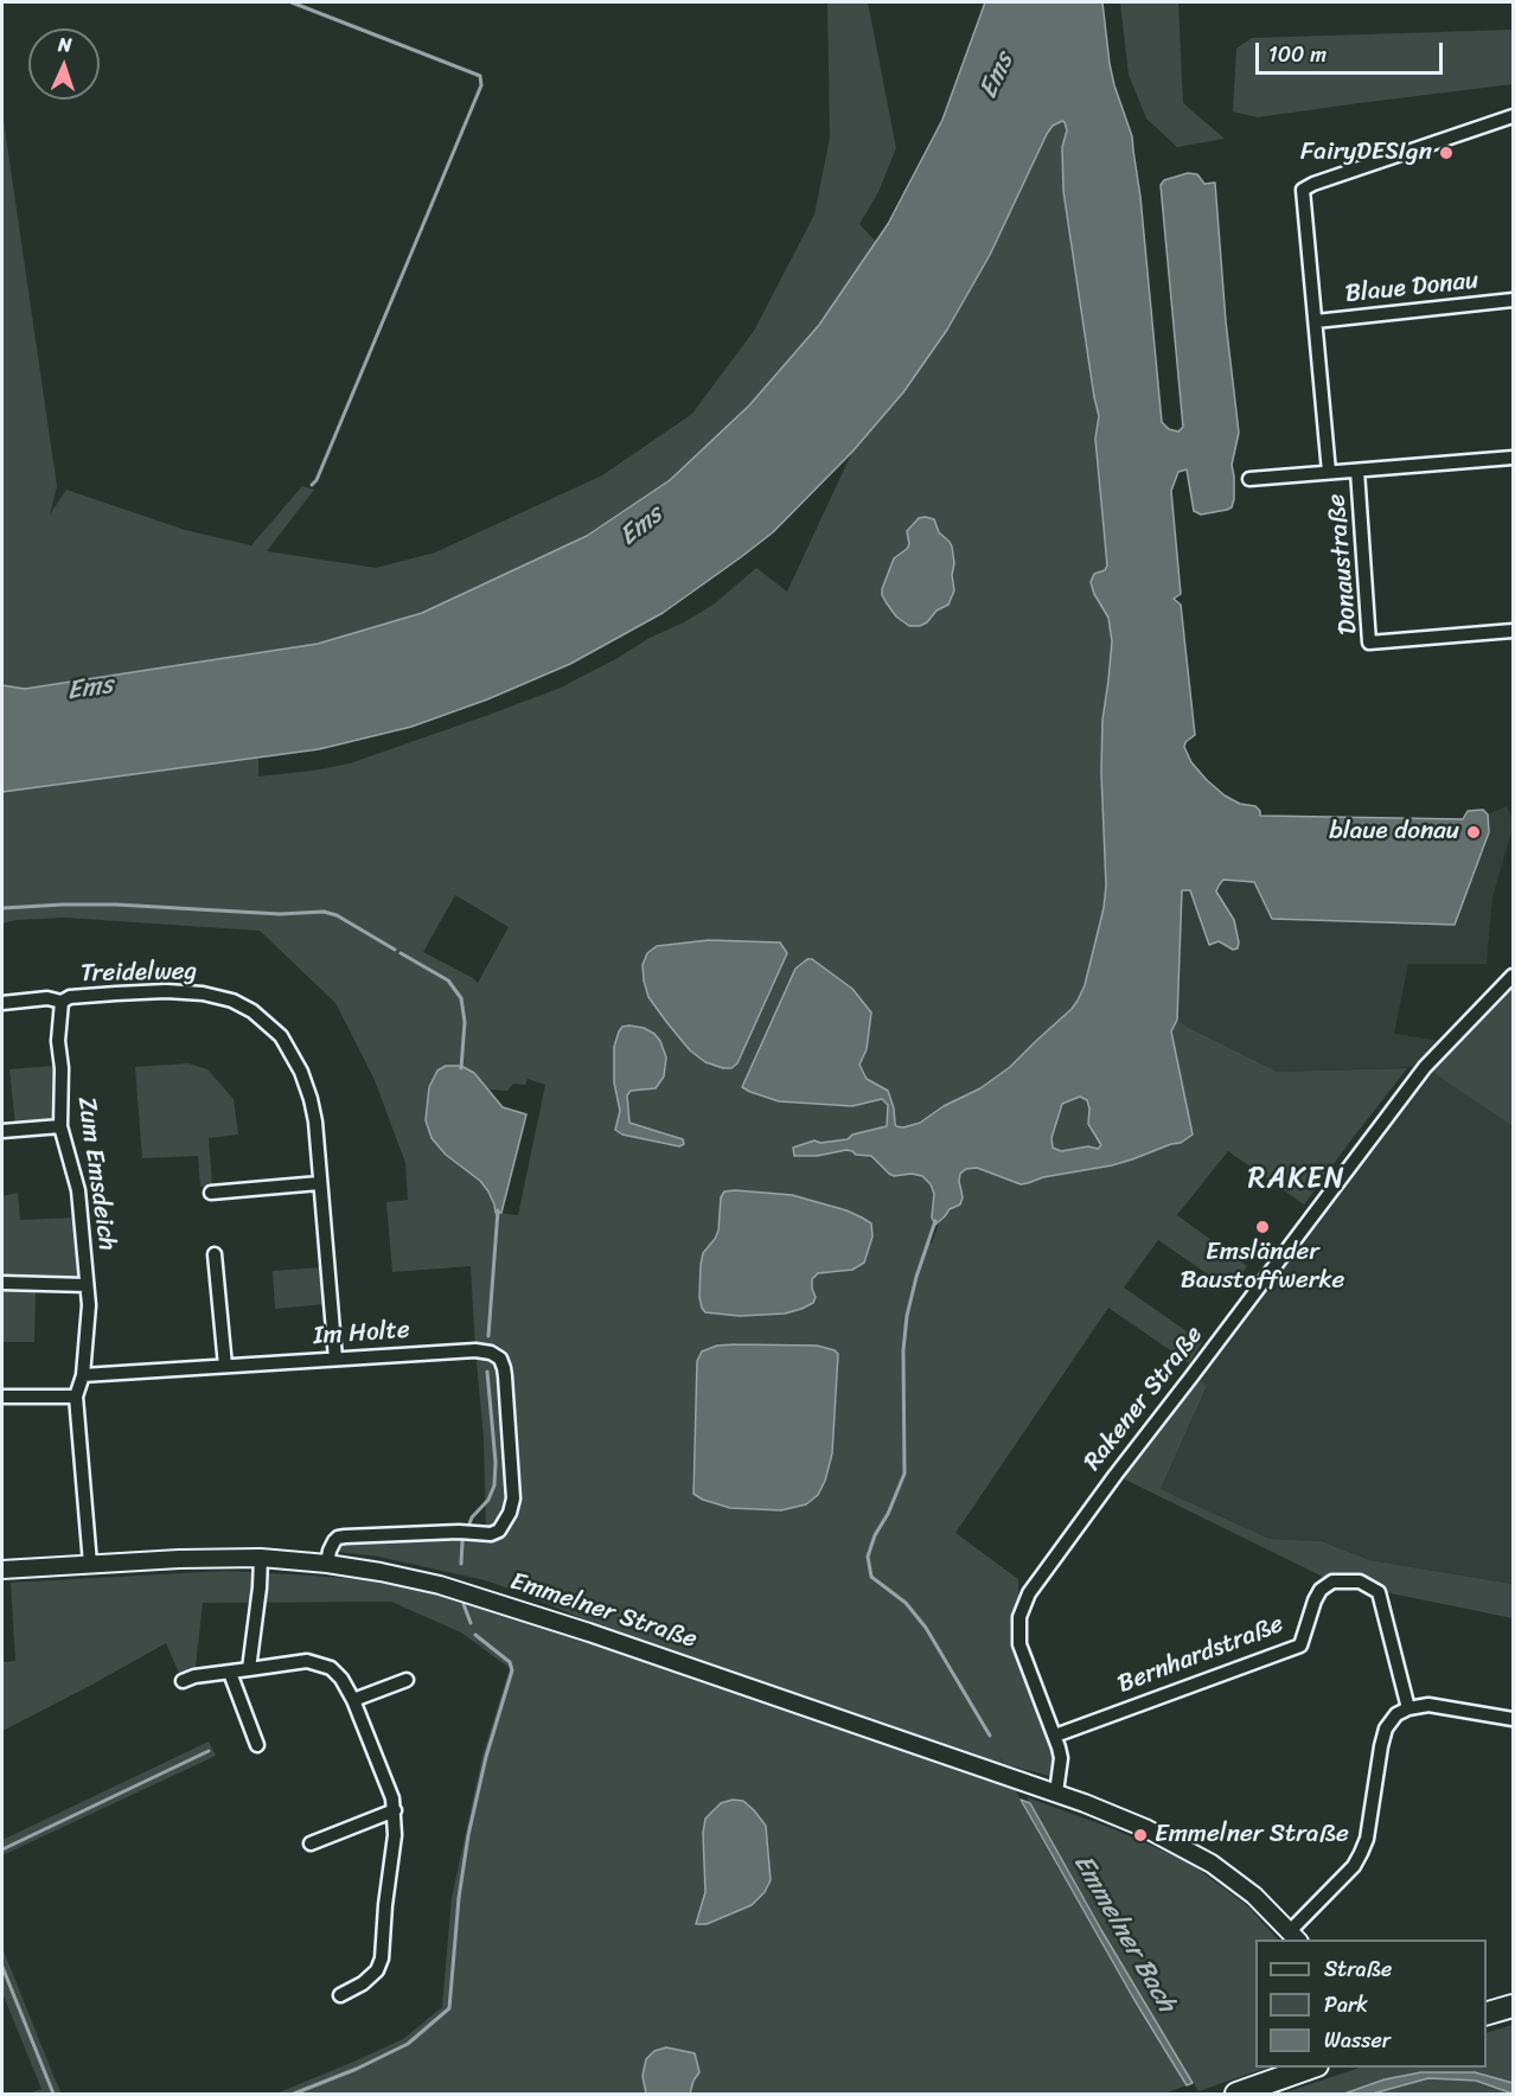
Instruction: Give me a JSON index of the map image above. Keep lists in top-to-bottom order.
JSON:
{
  "streets": {
    "street": [
      "Blaue Donau",
      "Donaustraße",
      "Treidelweg",
      "Zum Emsdeich",
      "Im Holte",
      "Rakener Straße",
      "Emmelner Straße",
      "Bernhardstraße"
    ]
  },
  "crossings": [
    ["Blaue Donau", "Donaustraße"],
    ["Treidelweg", "Zum Emsdeich"],
    ["Treidelweg", "Im Holte"],
    ["Zum Emsdeich", "Im Holte"],
    ["Zum Emsdeich", "Emmelner Straße"],
    ["Im Holte", "Emmelner Straße"],
    ["Rakener Straße", "Emmelner Straße"],
    ["Rakener Straße", "Bernhardstraße"]
  ],
  "districts": ["RAKEN"],
  "water": ["Ems", "Emmelner Bach"],
  "places": [
    "FairyDESIgn",
    "blaue donau",
    "Emsländer Baustoffwerke",
    "Emmelner Straße"
  ],
  "legend": ["Straße", "Park", "Wasser"],
  "scale_bar": "100 m",
  "north": "top"
}
